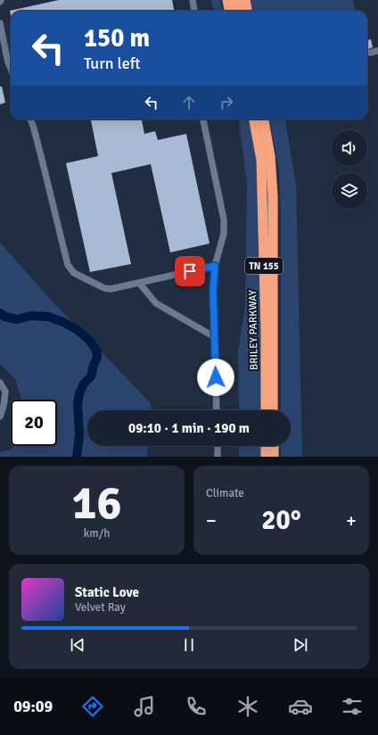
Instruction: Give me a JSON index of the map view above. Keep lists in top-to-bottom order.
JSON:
{
  "streets": {
    "highway": ["TN 155", "BRILEY PARKWAY"]
  },
  "page": {
    "turn": ["150 m", "Turn left"],
    "limit": "20",
    "trip": "09:10 · 1 min · 190 m",
    "tile": [
      ["16", "km/h"],
      "Climate"
    ],
    "heat": ["−", "20°", "+"],
    "song": ["Static Love", "Velvet Ray"],
    "tabs": "09:09"
  }
}
